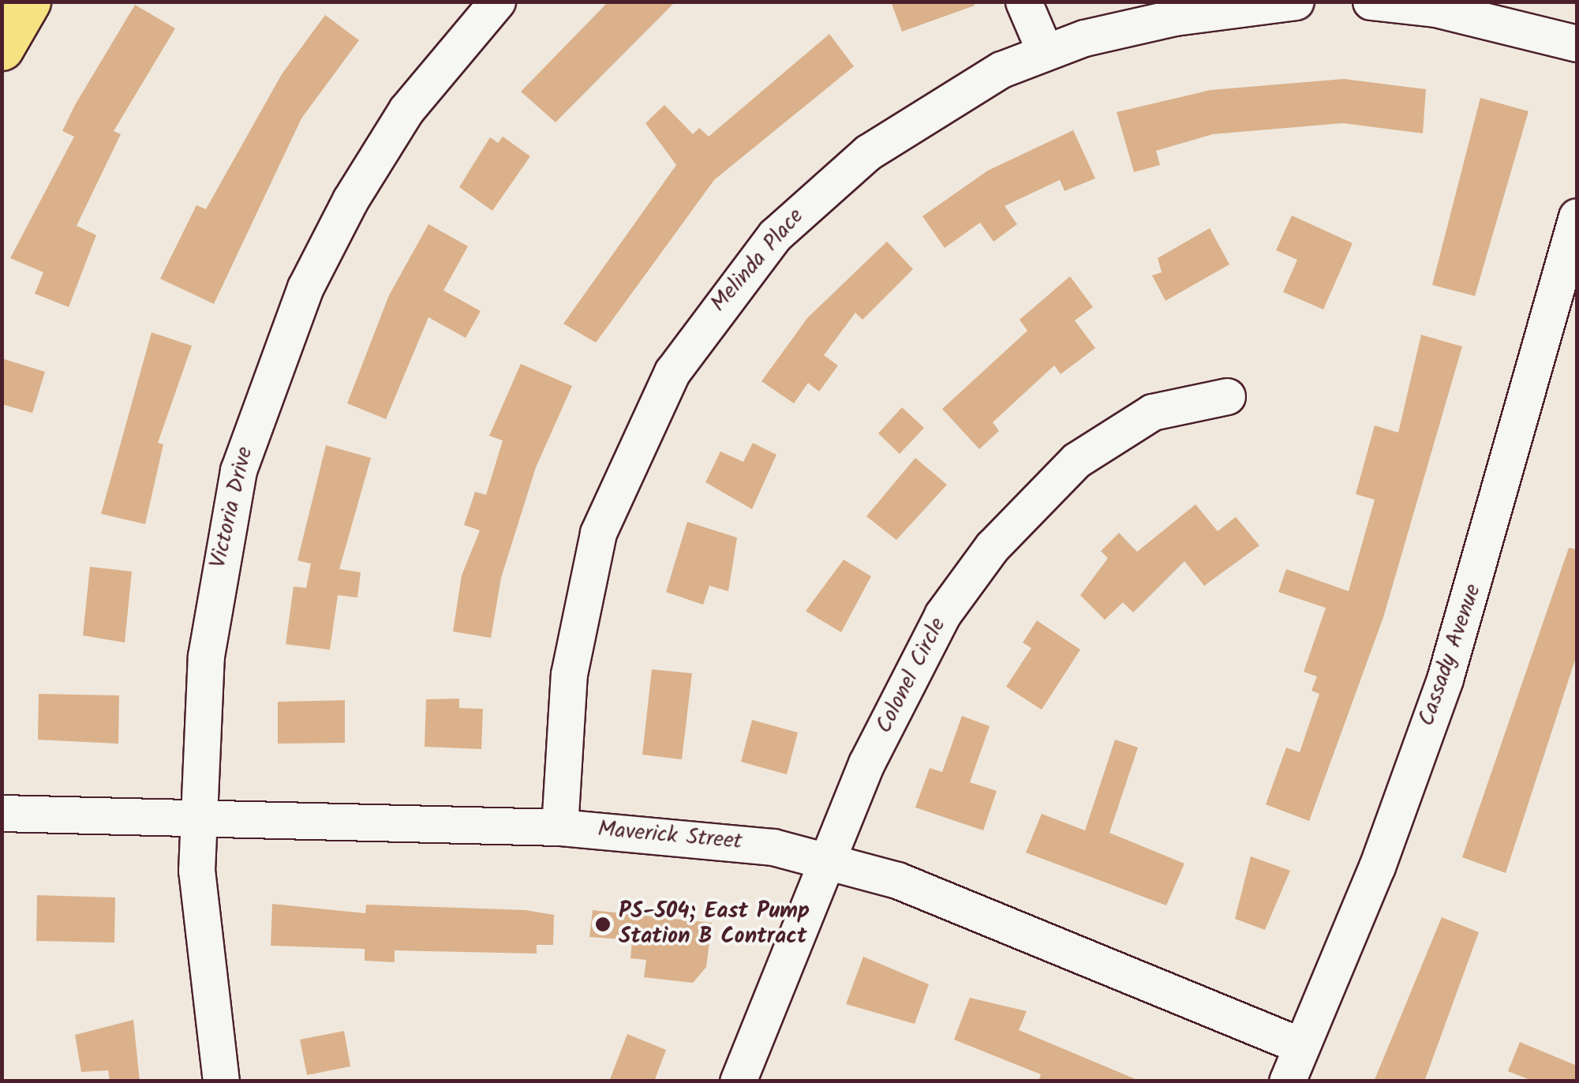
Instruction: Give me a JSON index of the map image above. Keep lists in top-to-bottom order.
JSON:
{
  "streets": {
    "street": [
      "Melinda Place",
      "Victoria Drive",
      "Cassady Avenue",
      "Colonel Circle",
      "Maverick Street"
    ]
  },
  "crossings": [
    ["Melinda Place", "Maverick Street"],
    ["Victoria Drive", "Maverick Street"],
    ["Cassady Avenue", "Maverick Street"],
    ["Colonel Circle", "Maverick Street"]
  ],
  "places": ["PS-504; East Pump Station B Contract"]
}
